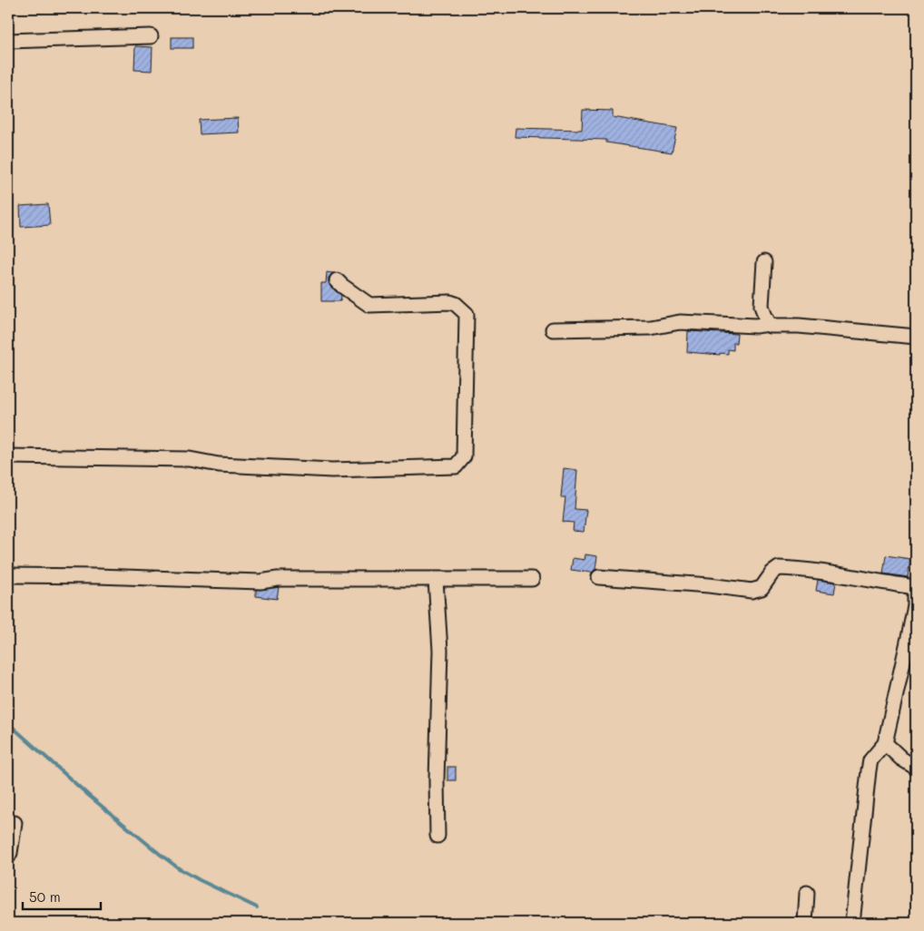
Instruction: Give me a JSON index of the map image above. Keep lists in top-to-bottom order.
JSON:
{
  "scale_bar": "50 m"
}
